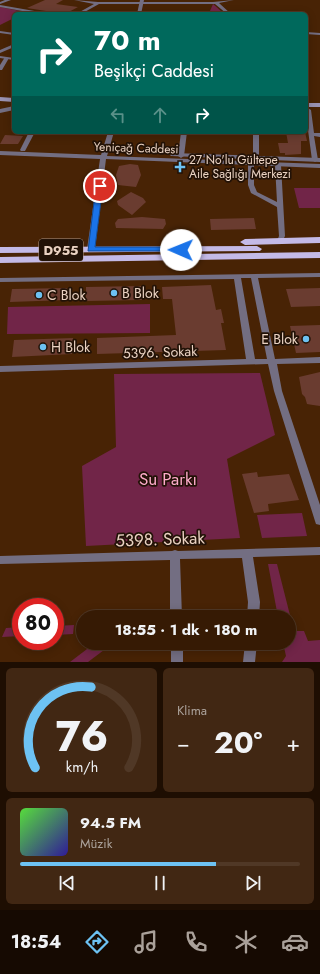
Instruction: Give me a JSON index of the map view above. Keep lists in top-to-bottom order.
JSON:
{
  "streets": {
    "highway": ["D955"],
    "street": ["Yeniçağ Caddesi", "5396. Sokak", "5398. Sokak"]
  },
  "parks": ["Su Parkı"],
  "places": {
    "health": ["27 No'lu Gültepe Aile Sağlığı Merkezi"],
    "other": [
      "B Blok",
      "C Blok",
      "E Blok",
      "H Blok"
    ]
  },
  "page": {
    "turn": ["70 m", "Beşikçi Caddesi"],
    "limit": "80",
    "trip": "18:55 · 1 dk · 180 m",
    "tile": "Klima",
    "heat": ["−", "20°", "+"],
    "song": ["94.5 FM", "Müzik"],
    "tabs": "18:54",
    "gauge": ["76", "km/h"]
  }
}
